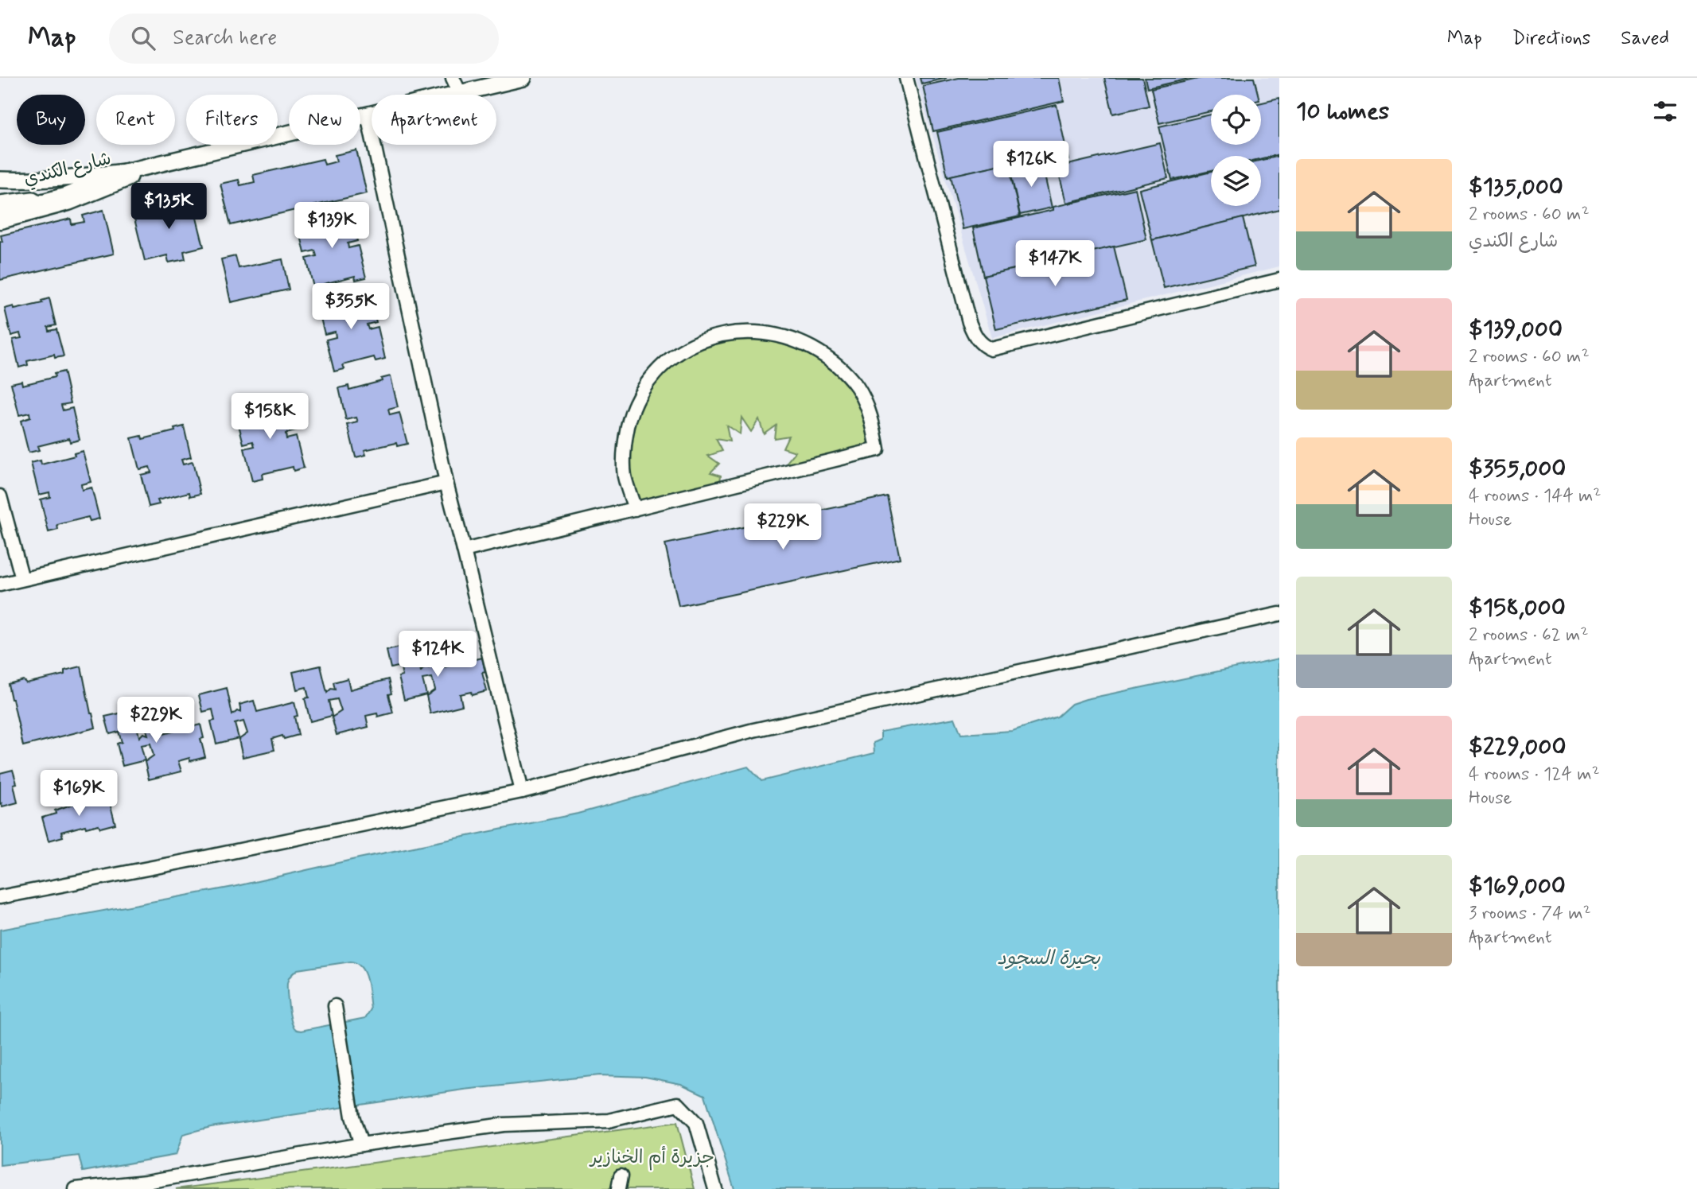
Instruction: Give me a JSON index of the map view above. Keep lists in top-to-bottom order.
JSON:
{
  "streets": {
    "street": ["شارع الكندي"]
  },
  "water": ["بحيرة السجود"],
  "parks": ["جزيرة أم الخنازير"],
  "page": {
    "header": "Map",
    "search": "Search here",
    "nav": ["Map", "Directions", "Saved"],
    "heading": "10 homes",
    "chip": [
      "Buy",
      "Rent",
      "Filters",
      "New",
      "Apartment"
    ],
    "price": [
      "$126K",
      "$135K",
      "$139K",
      "$147K",
      "$355K",
      "$158K",
      "$229K",
      "$124K",
      "$229K",
      "$169K"
    ],
    "list": [
      {
        "name": "$135,000",
        "note": "2 rooms · 60 m² · شارع الكندي"
      },
      {
        "name": "$139,000",
        "note": "2 rooms · 60 m² · Apartment"
      },
      {
        "name": "$355,000",
        "note": "4 rooms · 144 m² · House"
      },
      {
        "name": "$158,000",
        "note": "2 rooms · 62 m² · Apartment"
      },
      {
        "name": "$229,000",
        "note": "4 rooms · 124 m² · House"
      },
      {
        "name": "$169,000",
        "note": "3 rooms · 74 m² · Apartment"
      }
    ]
  }
}
